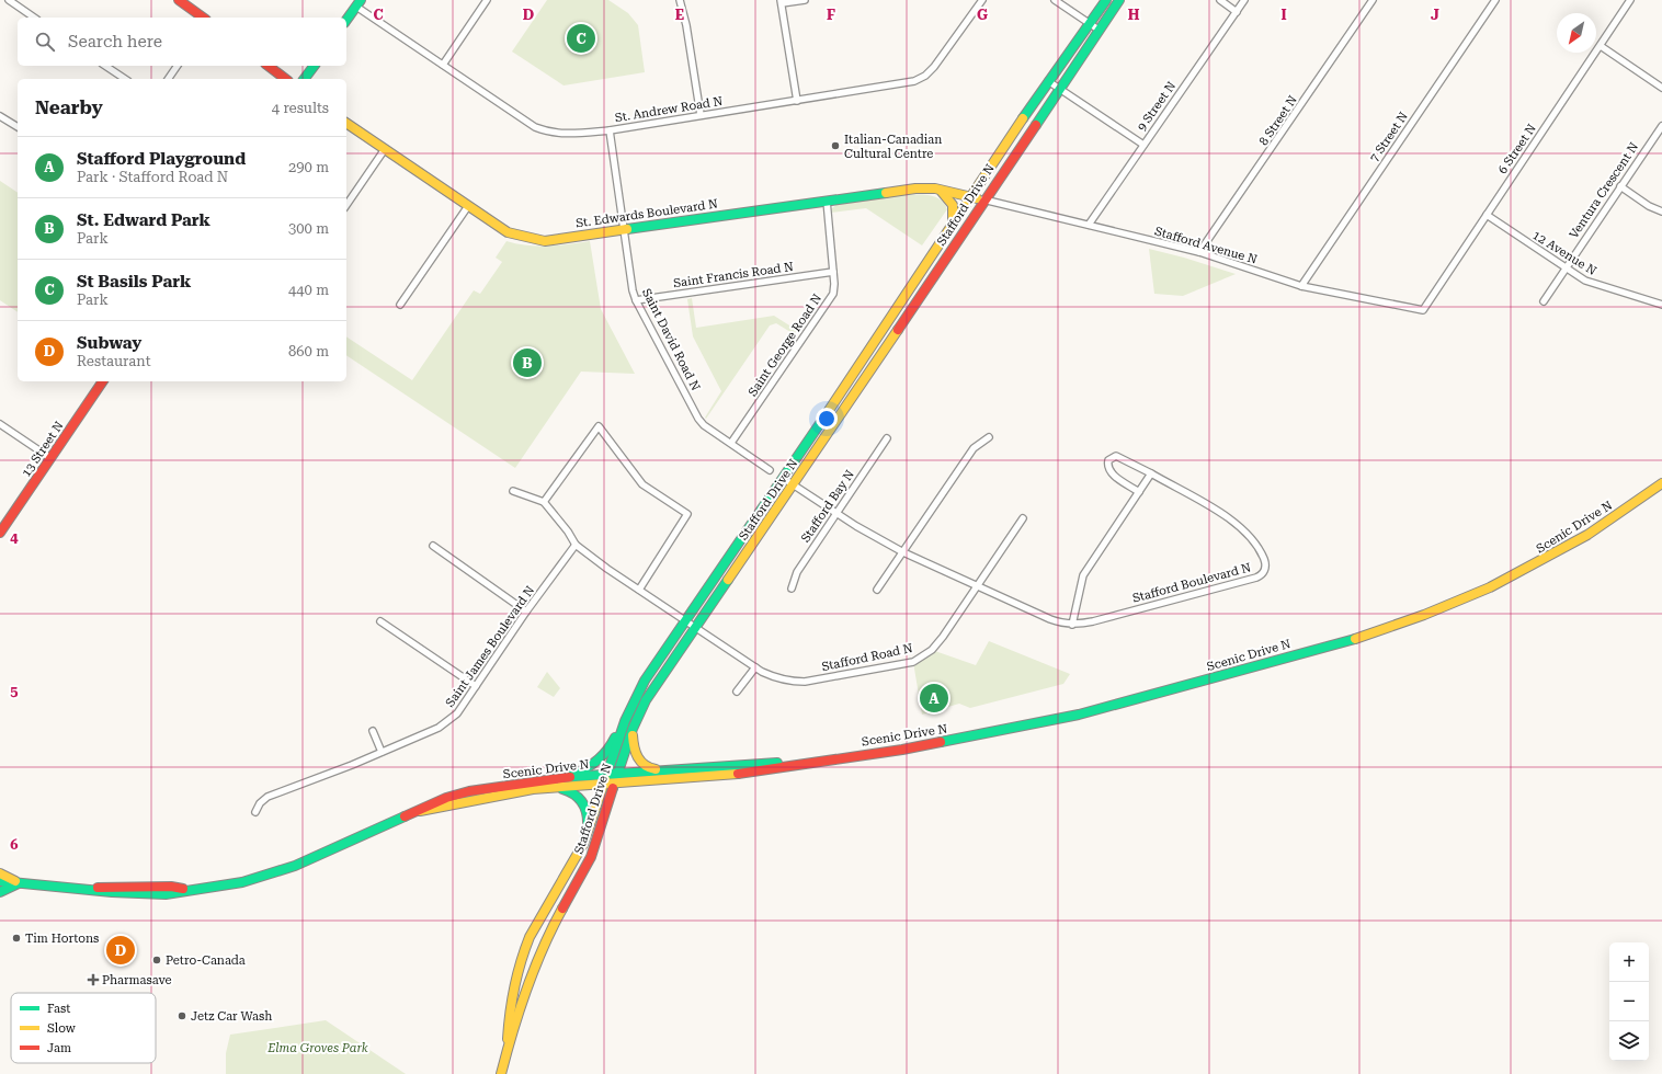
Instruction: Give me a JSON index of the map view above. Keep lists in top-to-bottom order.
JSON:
{
  "streets": {
    "main road": [
      "Stafford Drive N",
      "St. Edwards Boulevard N",
      "13 Street N",
      "Scenic Drive N"
    ],
    "street": [
      "9 Street N",
      "St. Andrew Road N",
      "8 Street N",
      "7 Street N",
      "6 Street N",
      "Ventura Crescent N",
      "Stafford Avenue N",
      "12 Avenue N",
      "Saint Francis Road N",
      "Saint David Road N",
      "Saint George Road N",
      "Stafford Bay N",
      "Stafford Boulevard N",
      "Saint James Boulevard N",
      "Stafford Road N"
    ]
  },
  "crossings": [
    ["9 Street N", "Stafford Avenue N"],
    ["St. Andrew Road N", "Saint David Road N"],
    ["8 Street N", "Stafford Avenue N"],
    ["7 Street N", "Stafford Avenue N"],
    ["6 Street N", "Stafford Avenue N"],
    ["6 Street N", "12 Avenue N"],
    ["Ventura Crescent N", "12 Avenue N"],
    ["Stafford Drive N", "St. Edwards Boulevard N"],
    ["Stafford Drive N", "Stafford Avenue N"],
    ["Stafford Drive N", "Scenic Drive N"],
    ["Stafford Drive N", "Stafford Boulevard N"],
    ["Stafford Drive N", "Stafford Road N"],
    ["St. Edwards Boulevard N", "Stafford Avenue N"],
    ["St. Edwards Boulevard N", "Saint David Road N"],
    ["St. Edwards Boulevard N", "Saint George Road N"],
    ["Saint Francis Road N", "Saint David Road N"],
    ["Saint Francis Road N", "Saint George Road N"],
    ["Saint David Road N", "Saint George Road N"],
    ["Stafford Bay N", "Stafford Boulevard N"],
    ["Stafford Boulevard N", "Stafford Road N"]
  ],
  "parks": ["Elma Groves Park"],
  "places": {
    "other": [
      "Italian-Canadian Cultural Centre",
      "Tim Hortons",
      "Petro-Canada",
      "Jetz Car Wash"
    ],
    "health": ["Pharmasave"]
  },
  "legend": ["Fast", "Slow", "Jam"],
  "north": "bottom left",
  "page": {
    "search": "Search here",
    "pins": [
      "C",
      "B",
      "A",
      "D"
    ],
    "heading": ["Nearby", "4 results"],
    "list": [
      {
        "mark": "A",
        "name": "Stafford Playground",
        "note": "Park · Stafford Road N",
        "value": "290 m"
      },
      {
        "mark": "B",
        "name": "St. Edward Park",
        "note": "Park",
        "value": "300 m"
      },
      {
        "mark": "C",
        "name": "St Basils Park",
        "note": "Park",
        "value": "440 m"
      },
      {
        "mark": "D",
        "name": "Subway",
        "note": "Restaurant",
        "value": "860 m"
      }
    ],
    "map_buttons": ["+", "−"]
  },
  "grid": {
    "columns": [
      "C",
      "D",
      "E",
      "F",
      "G",
      "H",
      "I",
      "J"
    ],
    "rows": ["4", "5", "6"]
  }
}
